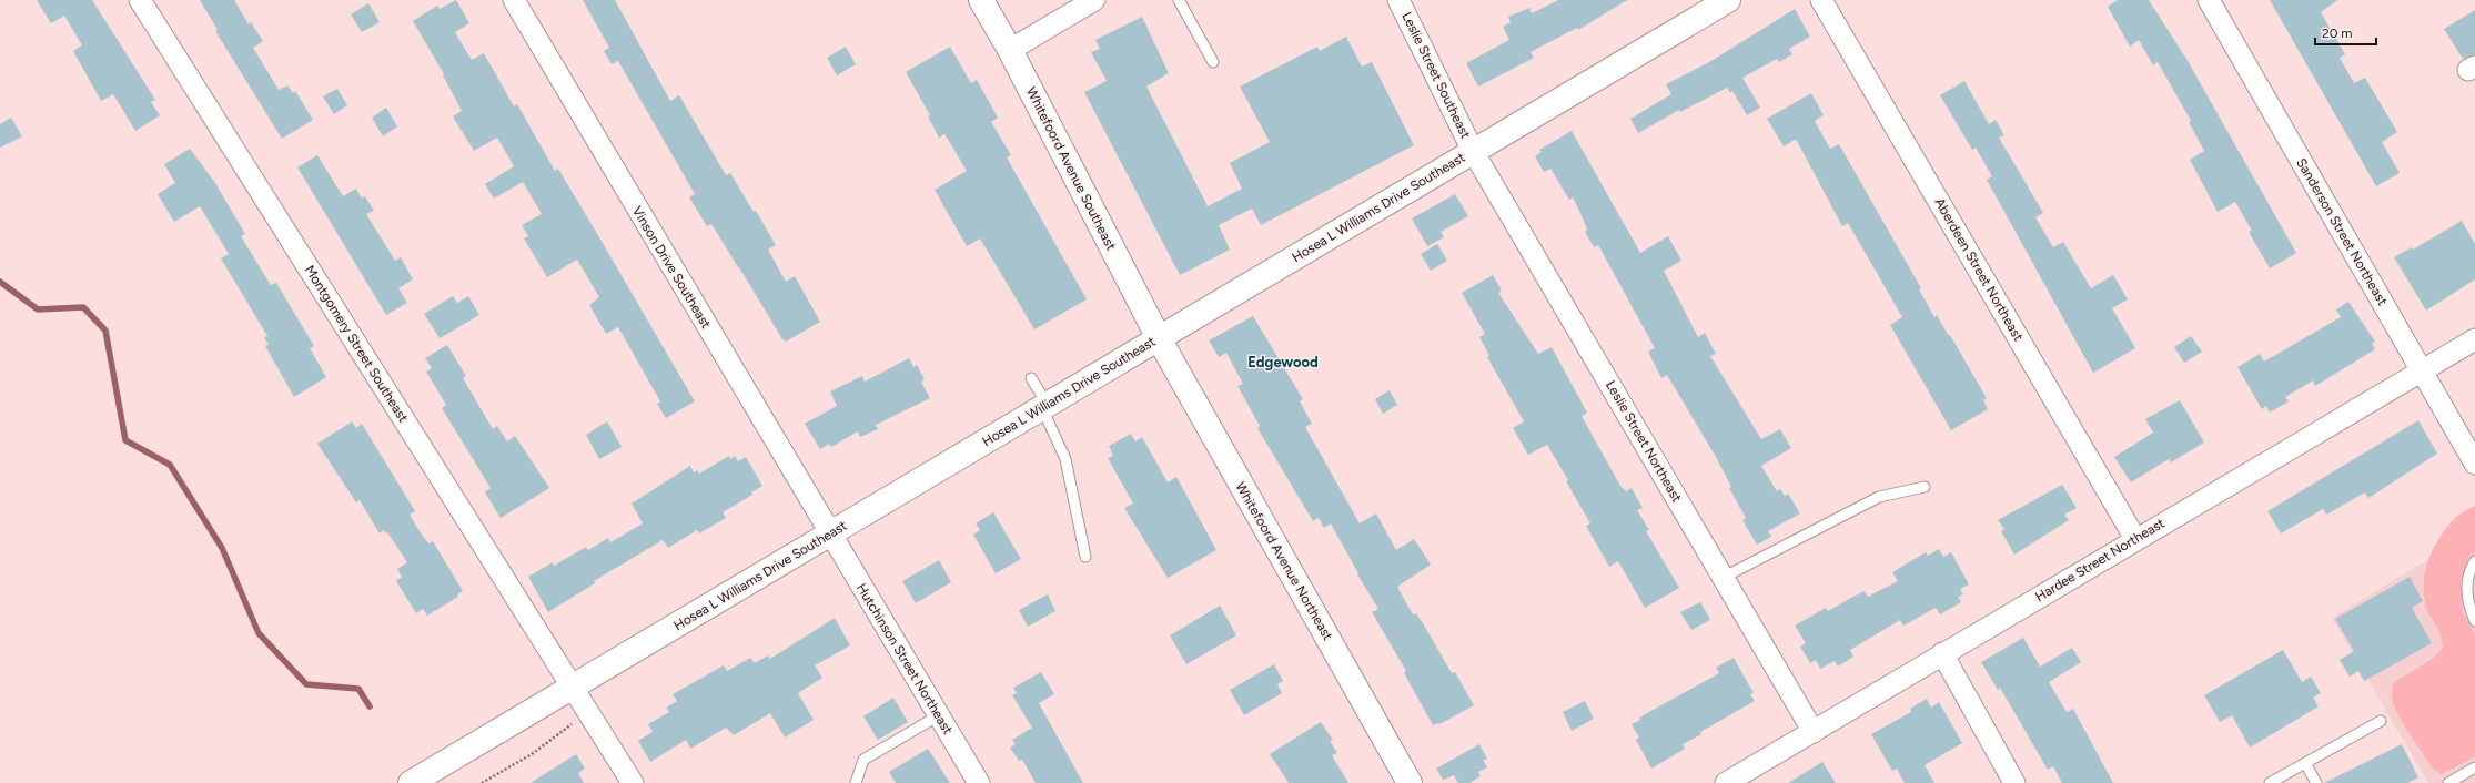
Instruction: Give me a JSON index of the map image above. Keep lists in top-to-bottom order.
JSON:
{
  "streets": {
    "street": [
      "Leslie Street Southeast",
      "Whitefoord Avenue Southeast",
      "Hosea L Williams Drive Southeast",
      "Sanderson Street Northeast",
      "Vinson Drive Southeast",
      "Aberdeen Street Northeast",
      "Montgomery Street Southeast",
      "Leslie Street Northeast",
      "Hardee Street Northeast",
      "Whitefoord Avenue Northeast",
      "Hutchinson Street Northeast"
    ]
  },
  "crossings": [
    ["Leslie Street Southeast", "Hosea L Williams Drive Southeast"],
    ["Leslie Street Southeast", "Leslie Street Northeast"],
    ["Whitefoord Avenue Southeast", "Hosea L Williams Drive Southeast"],
    ["Whitefoord Avenue Southeast", "Whitefoord Avenue Northeast"],
    ["Hosea L Williams Drive Southeast", "Vinson Drive Southeast"],
    ["Hosea L Williams Drive Southeast", "Montgomery Street Southeast"],
    ["Hosea L Williams Drive Southeast", "Leslie Street Northeast"],
    ["Hosea L Williams Drive Southeast", "Whitefoord Avenue Northeast"],
    ["Hosea L Williams Drive Southeast", "Hutchinson Street Northeast"],
    ["Sanderson Street Northeast", "Hardee Street Northeast"],
    ["Vinson Drive Southeast", "Hutchinson Street Northeast"],
    ["Aberdeen Street Northeast", "Hardee Street Northeast"],
    ["Leslie Street Northeast", "Hardee Street Northeast"]
  ],
  "districts": ["Edgewood"],
  "scale_bar": "20 m"
}
